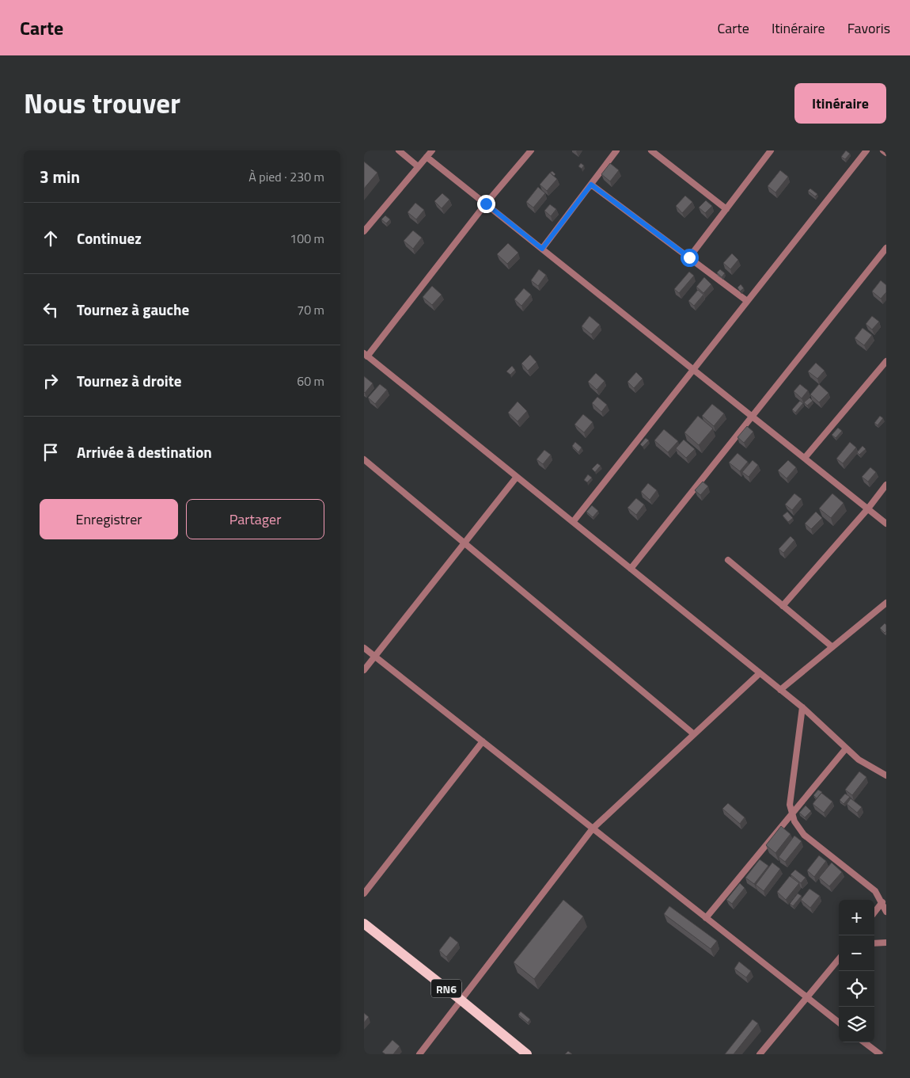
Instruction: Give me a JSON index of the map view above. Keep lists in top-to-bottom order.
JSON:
{
  "streets": {
    "main road": ["RN6"]
  },
  "page": {
    "header": "Carte",
    "nav": ["Carte", "Itinéraire", "Favoris"],
    "title": "Nous trouver",
    "buttons": [
      "Itinéraire",
      ["Enregistrer", "Partager"]
    ],
    "heading": ["3 min", "À pied · 230 m"],
    "list": [
      ["Continuez", "100 m"],
      ["Tournez à gauche", "70 m"],
      ["Tournez à droite", "60 m"],
      "Arrivée à destination"
    ],
    "map_buttons": ["+", "−"]
  }
}
